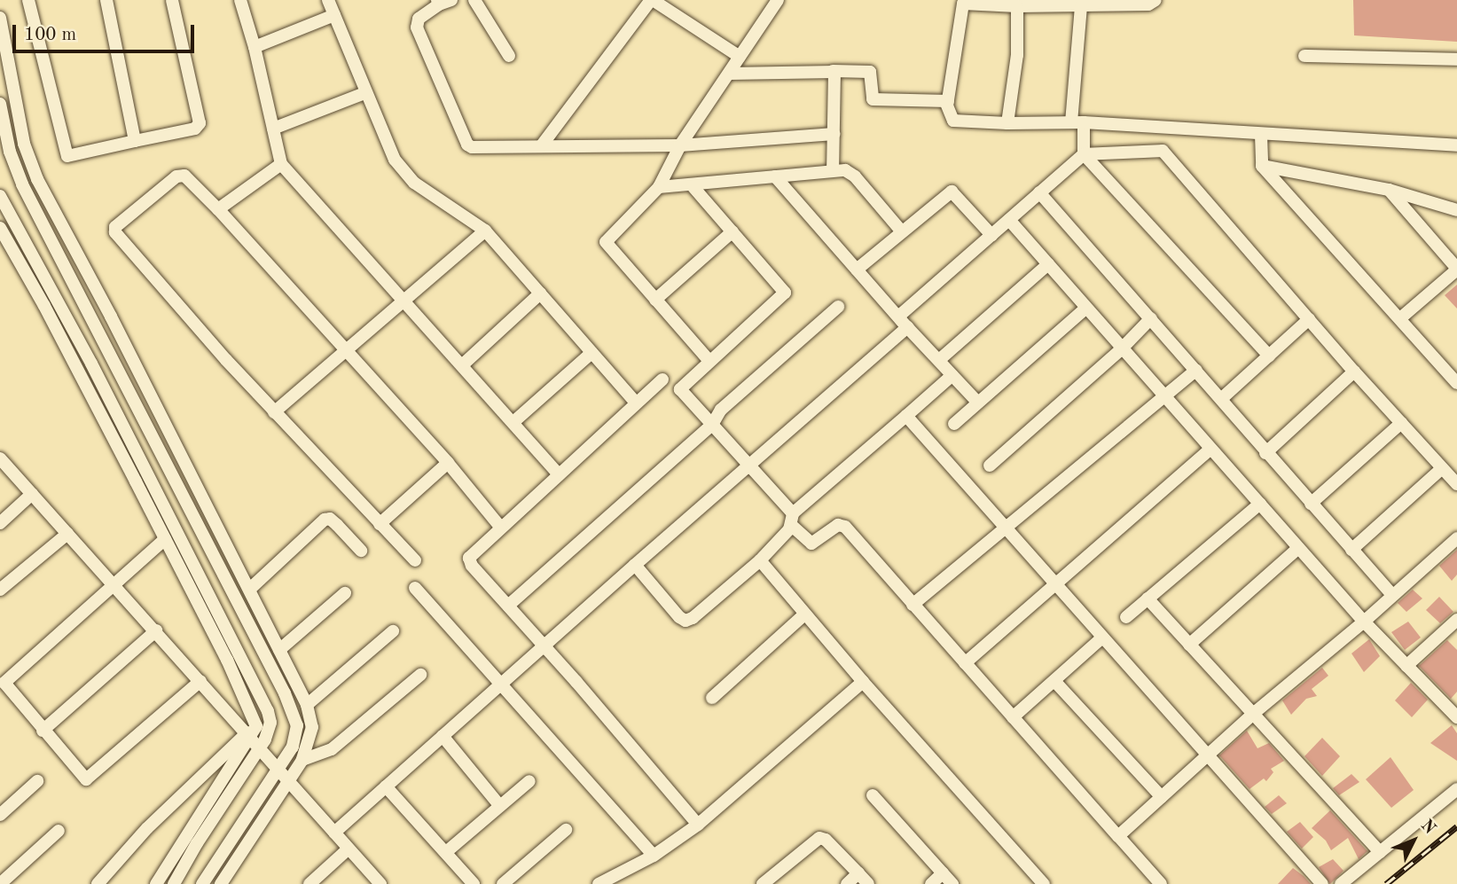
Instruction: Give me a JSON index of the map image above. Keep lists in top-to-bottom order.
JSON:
{
  "scale_bar": "100 m",
  "north": "top right"
}
